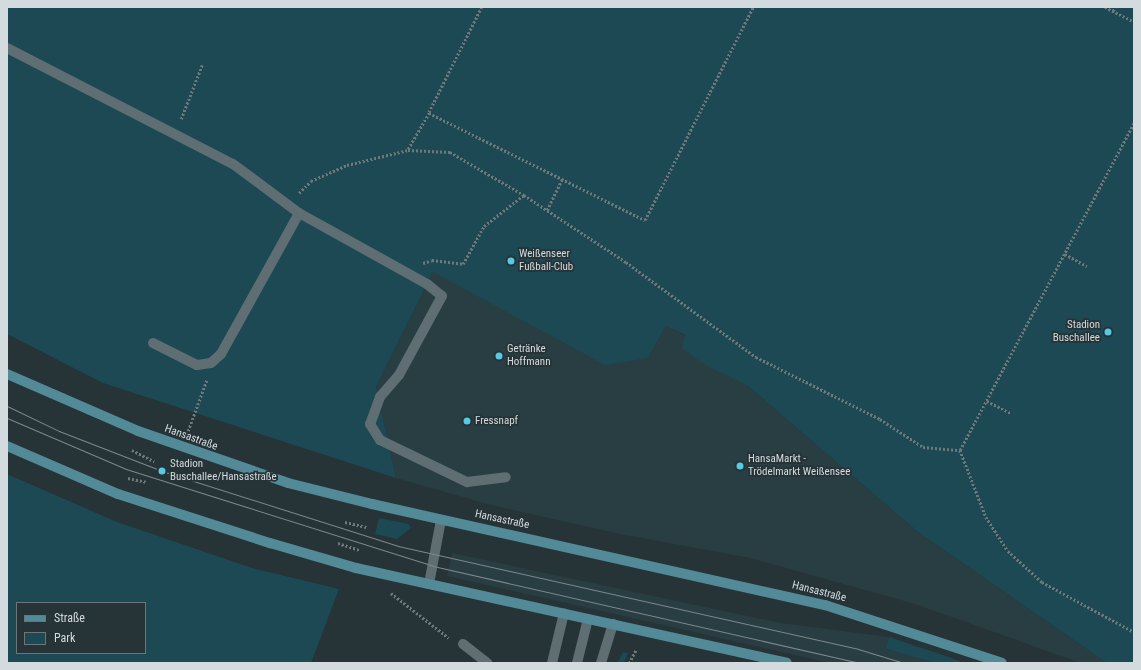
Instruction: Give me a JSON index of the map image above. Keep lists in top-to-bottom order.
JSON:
{
  "streets": {
    "main road": ["Hansastraße"]
  },
  "places": [
    "Weißenseer Fußball-Club",
    "Stadion Buschallee",
    "Getränke Hoffmann",
    "Fressnapf",
    "HansaMarkt - Trödelmarkt Weißensee",
    "Stadion Buschallee/Hansastraße"
  ],
  "legend": ["Straße", "Park"]
}
